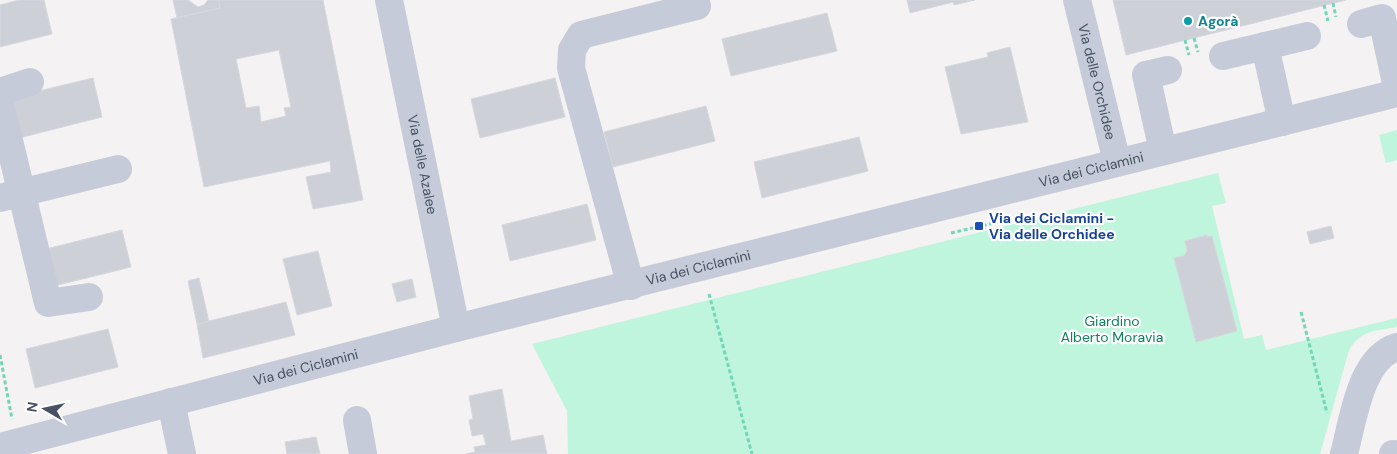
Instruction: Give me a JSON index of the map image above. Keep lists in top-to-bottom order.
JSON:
{
  "streets": {
    "street": ["Via delle Orchidee", "Via delle Azalee", "Via dei Ciclamini"]
  },
  "crossings": [
    ["Via delle Orchidee", "Via dei Ciclamini"],
    ["Via delle Azalee", "Via dei Ciclamini"]
  ],
  "parks": ["Giardino Alberto Moravia"],
  "places": {
    "other": ["Agorà"],
    "transit": ["Via dei Ciclamini - Via delle Orchidee"]
  },
  "north": "left"
}
